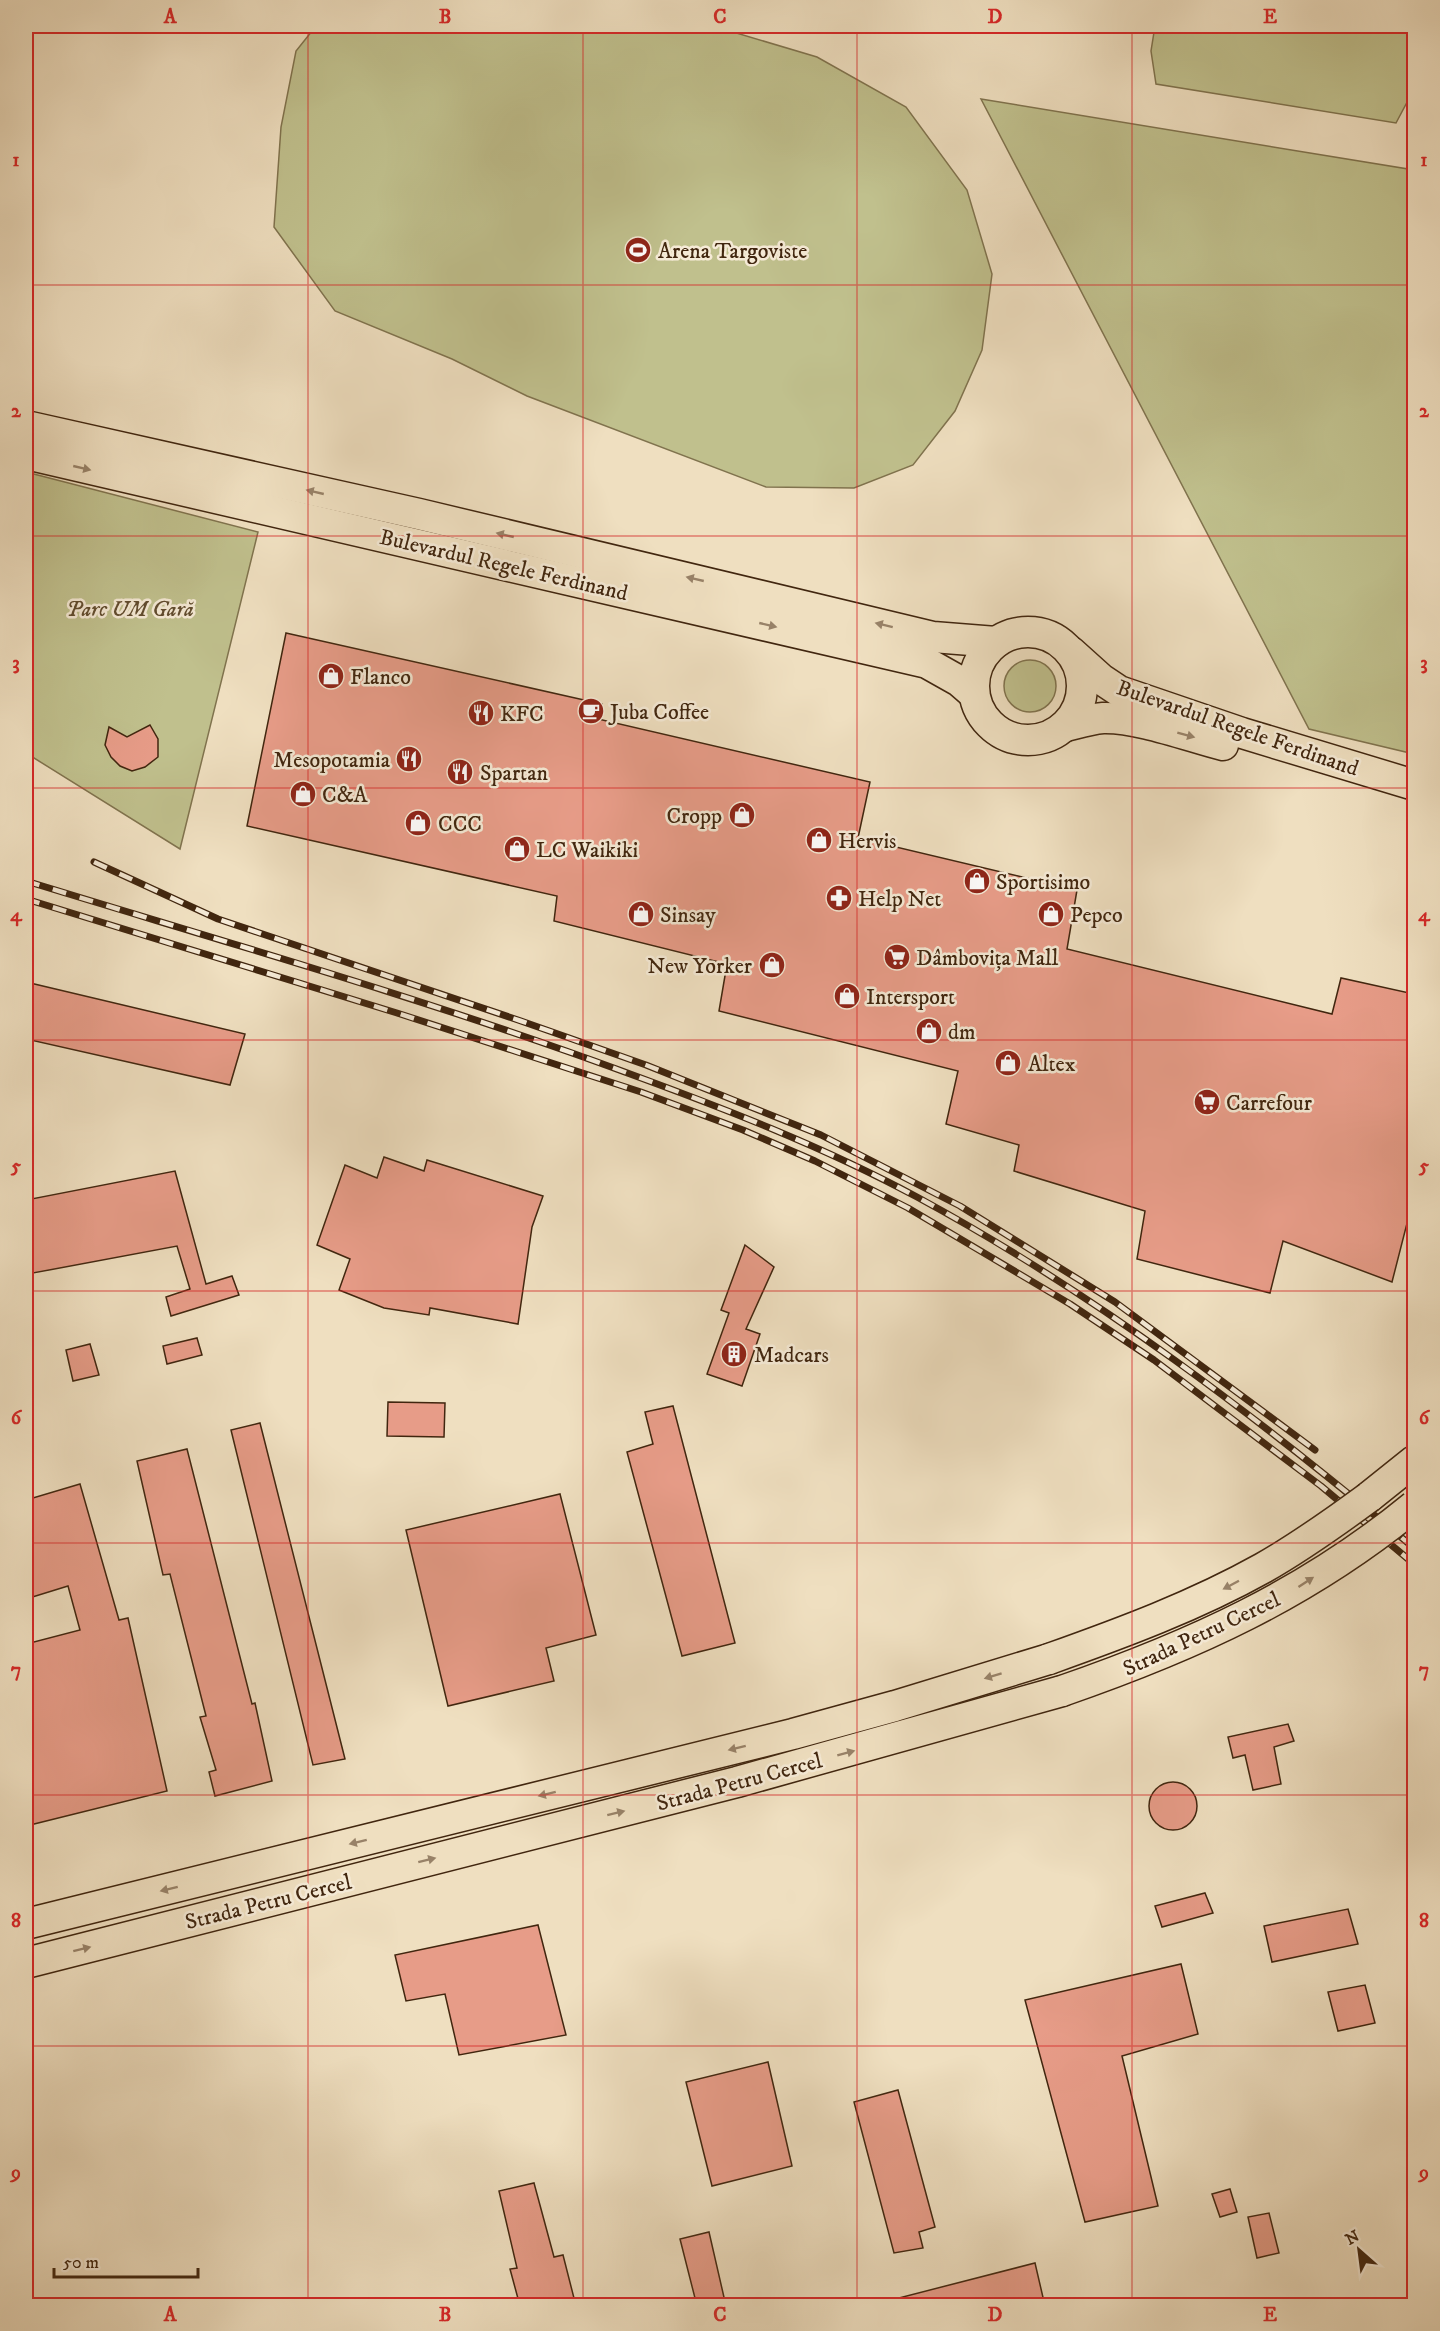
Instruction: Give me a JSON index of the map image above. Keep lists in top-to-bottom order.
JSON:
{
  "streets": {
    "main road": ["Bulevardul Regele Ferdinand", "Strada Petru Cercel"]
  },
  "parks": ["Parc UM Gară"],
  "places": {
    "sports": ["Arena Targoviste"],
    "shop": [
      "Flanco",
      "C&A",
      "Cropp",
      "CCC",
      "Hervis",
      "LC Waikiki",
      "Sportisimo",
      "Sinsay",
      "Pepco",
      "New Yorker",
      "Intersport",
      "dm",
      "Altex"
    ],
    "cafe": ["Juba Coffee"],
    "restaurant": ["KFC", "Mesopotamia", "Spartan"],
    "pharmacy": ["Help Net"],
    "supermarket": ["Dâmbovița Mall", "Carrefour"],
    "building": ["Madcars"]
  },
  "scale_bar": "50 m",
  "north": "top left",
  "grid": {
    "columns": [
      "A",
      "B",
      "C",
      "D",
      "E"
    ],
    "rows": [
      "1",
      "2",
      "3",
      "4",
      "5",
      "6",
      "7",
      "8",
      "9"
    ]
  }
}
